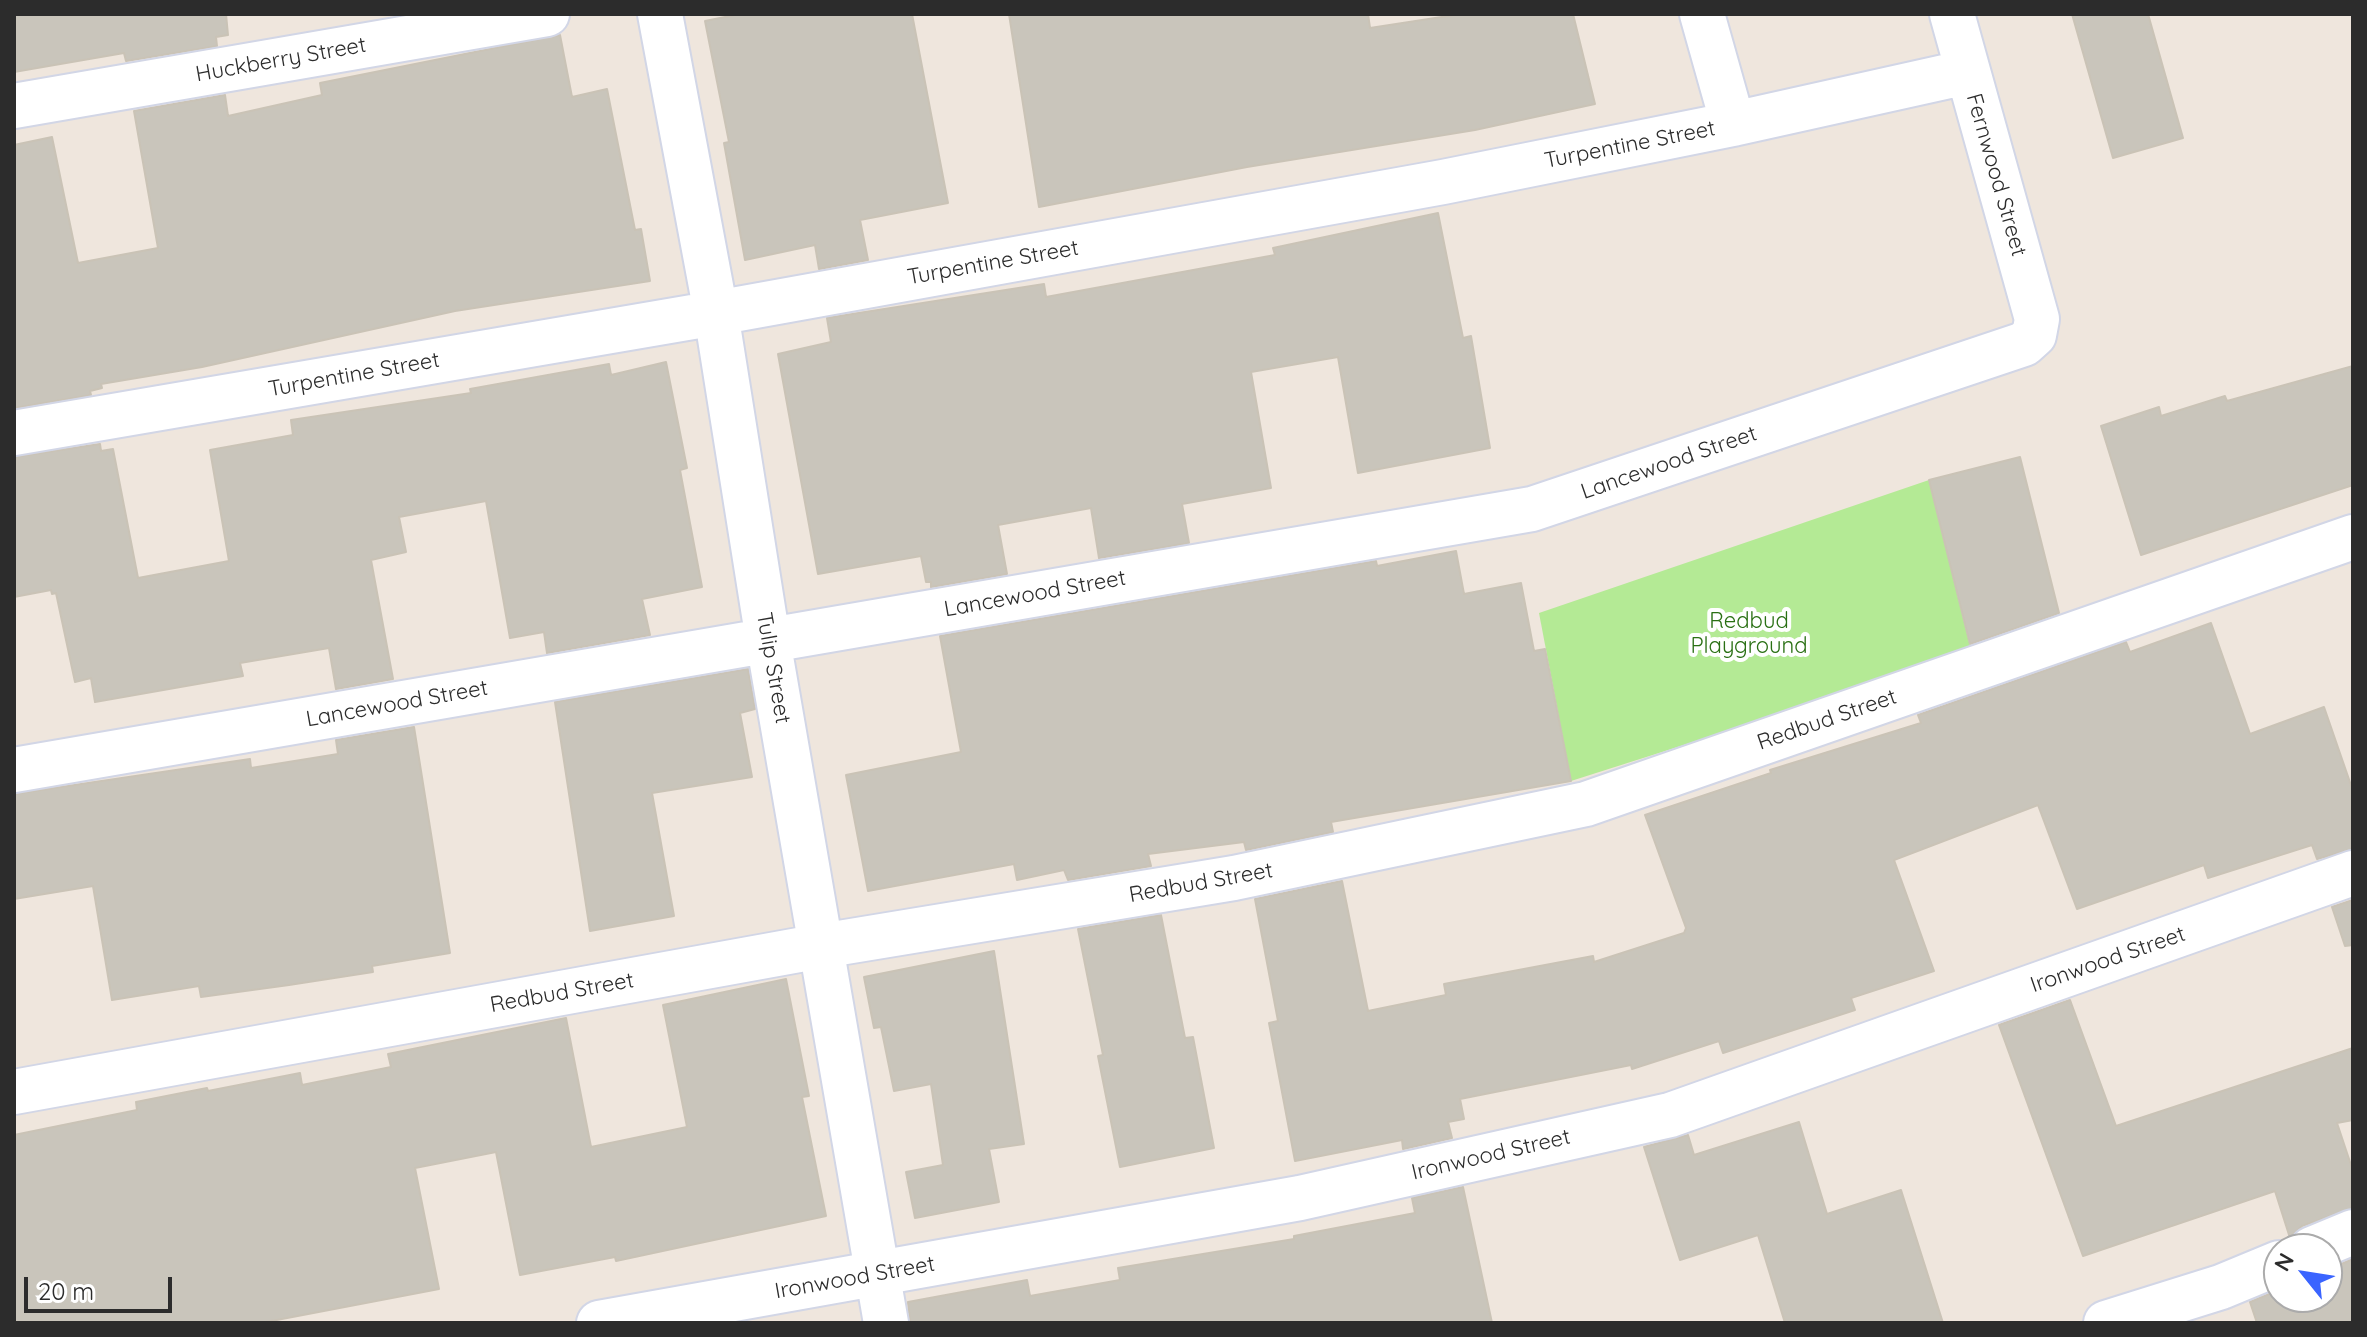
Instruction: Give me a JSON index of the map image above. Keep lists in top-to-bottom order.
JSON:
{
  "streets": {
    "street": [
      "Huckberry Street",
      "Turpentine Street",
      "Fernwood Street",
      "Lancewood Street",
      "Tulip Street",
      "Redbud Street",
      "Ironwood Street"
    ]
  },
  "crossings": [
    ["Turpentine Street", "Fernwood Street"],
    ["Turpentine Street", "Tulip Street"],
    ["Fernwood Street", "Lancewood Street"],
    ["Lancewood Street", "Tulip Street"],
    ["Tulip Street", "Redbud Street"],
    ["Tulip Street", "Ironwood Street"]
  ],
  "parks": ["Redbud Playground"],
  "scale_bar": "20 m",
  "north": "top left"
}
